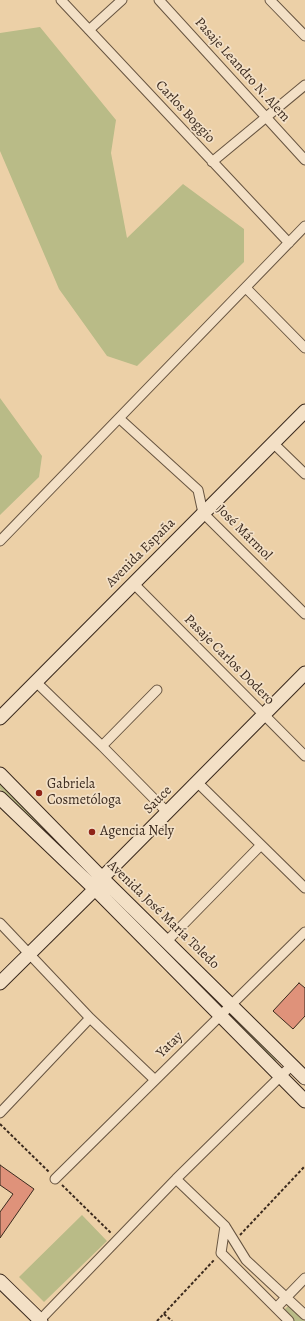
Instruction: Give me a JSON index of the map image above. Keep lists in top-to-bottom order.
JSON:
{
  "streets": {
    "main road": ["Avenida España", "Sauce", "Avenida José María Toledo"],
    "street": [
      "Pasaje Leandro N. Alem",
      "Carlos Boggio",
      "José Mármol",
      "Pasaje Carlos Dodero",
      "Yatay"
    ]
  },
  "crossings": [
    ["José Mármol", "Avenida España"],
    ["Avenida España", "Pasaje Carlos Dodero"],
    ["Pasaje Carlos Dodero", "Sauce"],
    ["Sauce", "Avenida José María Toledo"],
    ["Avenida José María Toledo", "Yatay"]
  ],
  "places": ["Gabriela Cosmetóloga", "Agencia Nely"]
}
